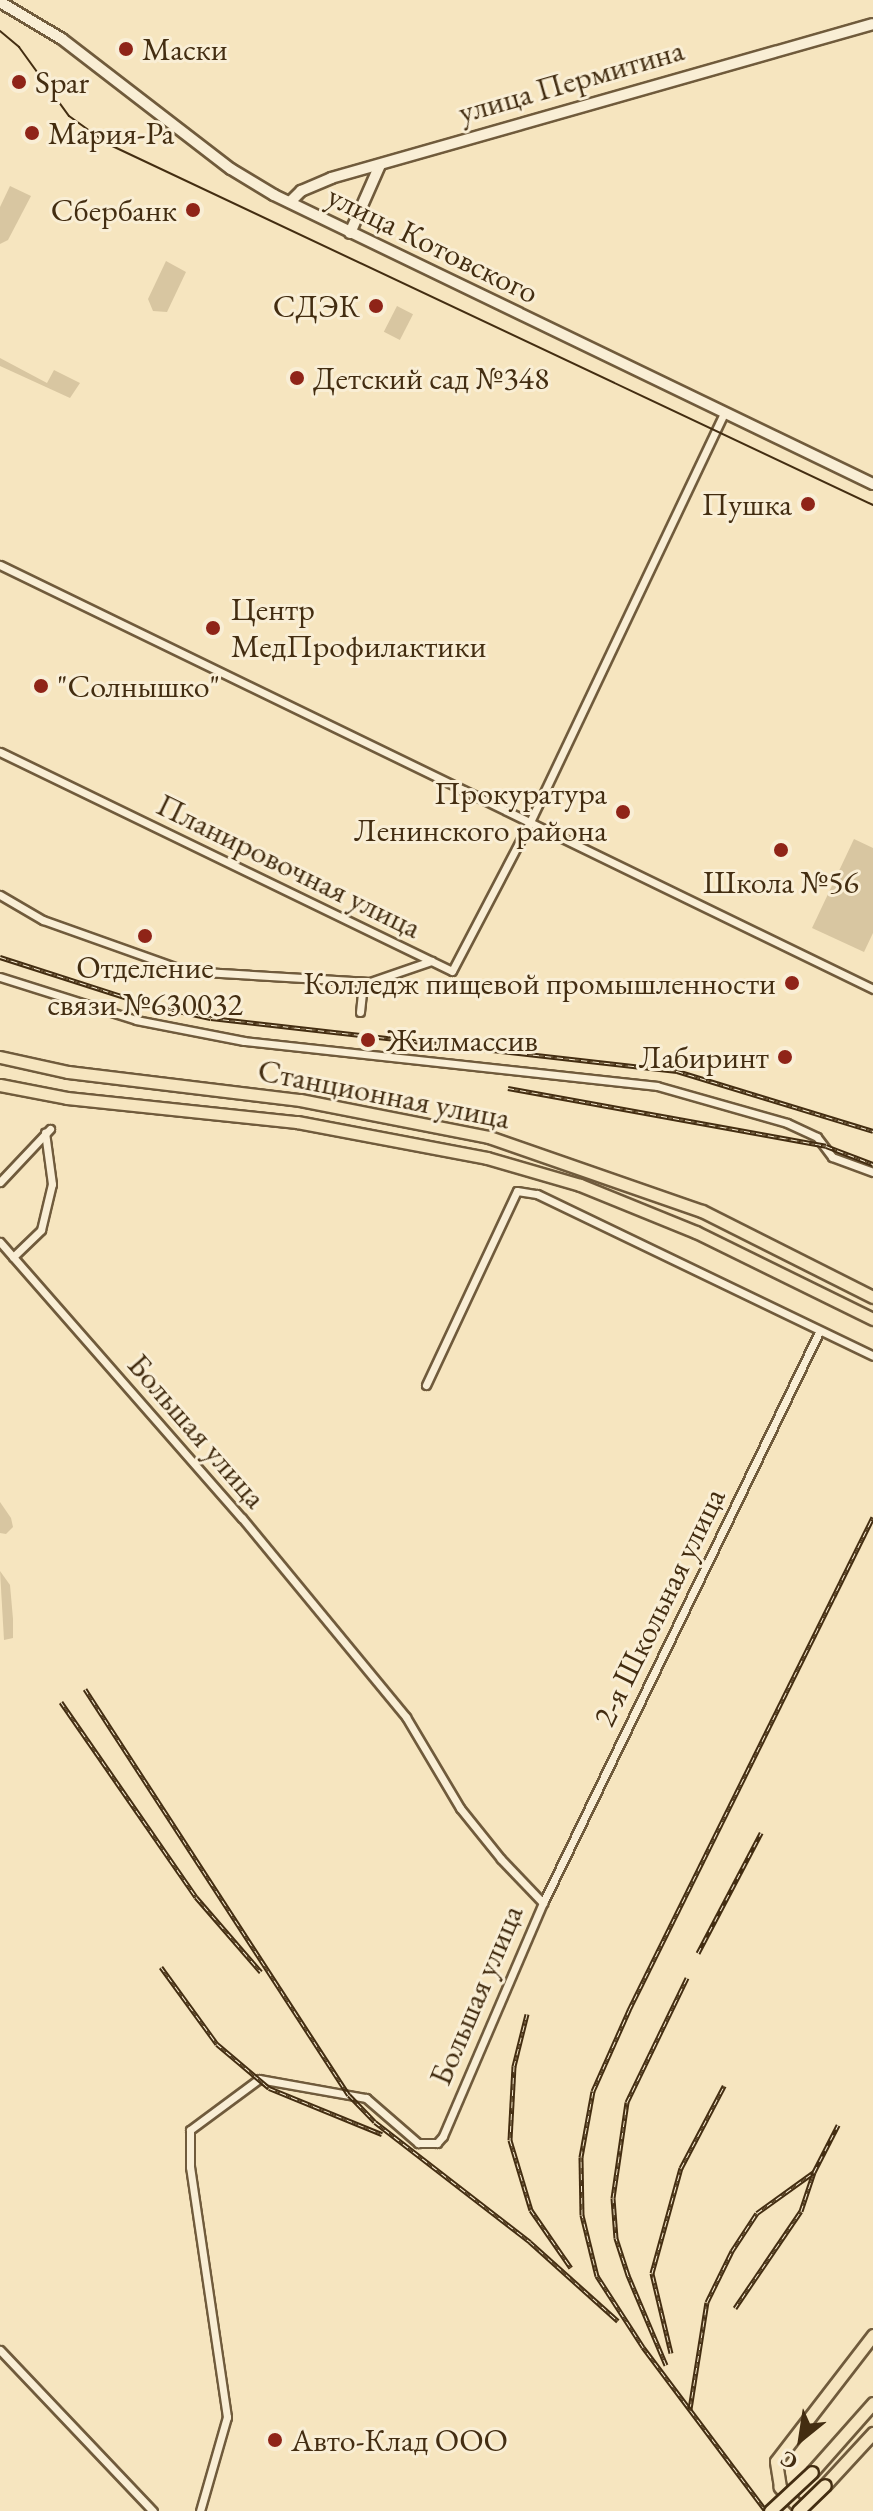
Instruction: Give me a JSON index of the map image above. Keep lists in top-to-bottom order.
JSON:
{
  "streets": {
    "main road": ["улица Пермитина", "улица Котовского", "Станционная улица"],
    "street": ["Планировочная улица", "Большая улица", "2-я Школьная улица"]
  },
  "crossings": [
    ["улица Пермитина", "улица Котовского"],
    ["улица Котовского", "Планировочная улица"],
    ["Большая улица", "2-я Школьная улица"]
  ],
  "places": [
    "Маски",
    "Spar",
    "Мария-Ра",
    "Сбербанк",
    "СДЭК",
    "Детский сад №348",
    "Пушка",
    "Центр МедПрофилактики",
    "\"Солнышко\"",
    "Прокуратура Ленинского района",
    "Школа №56",
    "Отделение связи №630032",
    "Колледж пищевой промышленности",
    "Жилмассив",
    "Лабиринт",
    "Авто-Клад ООО"
  ],
  "north": "bottom left"
}
